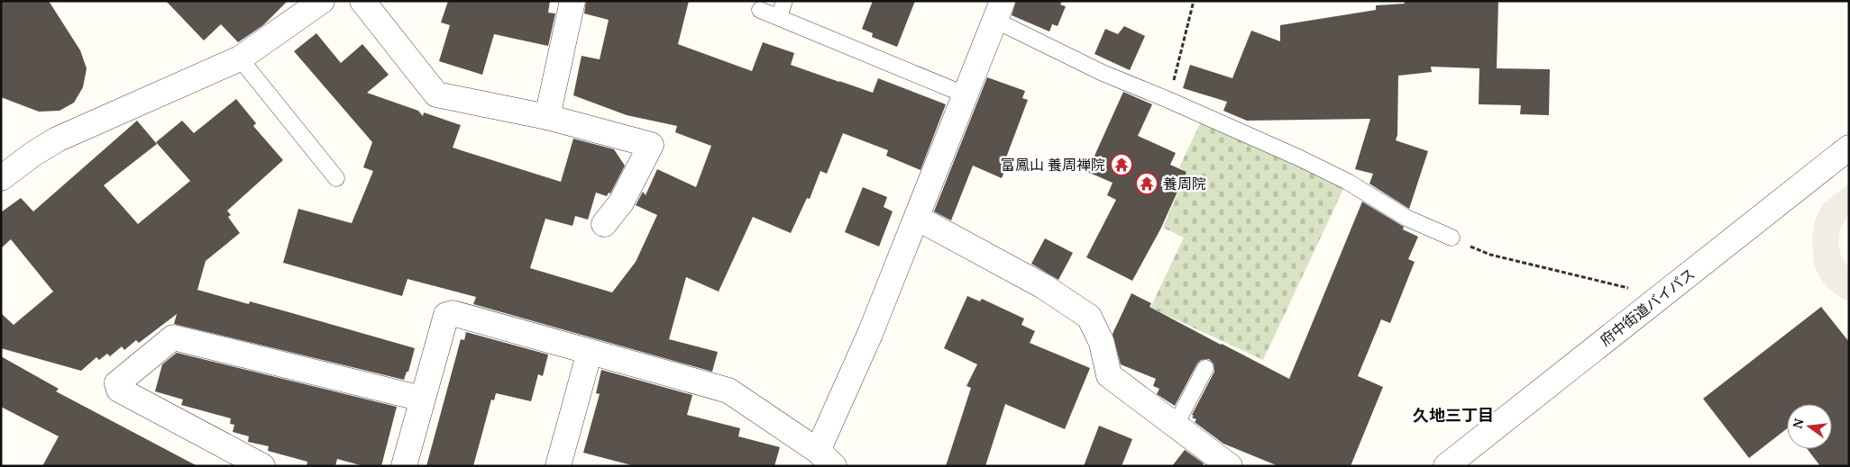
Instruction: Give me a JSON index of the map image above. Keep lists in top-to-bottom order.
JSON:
{
  "streets": {
    "street": ["府中街道バイパス"]
  },
  "districts": ["久地三丁目"],
  "places": {
    "temple": ["富鳳山 養周禅院", "養周院"]
  },
  "north": "left"
}
